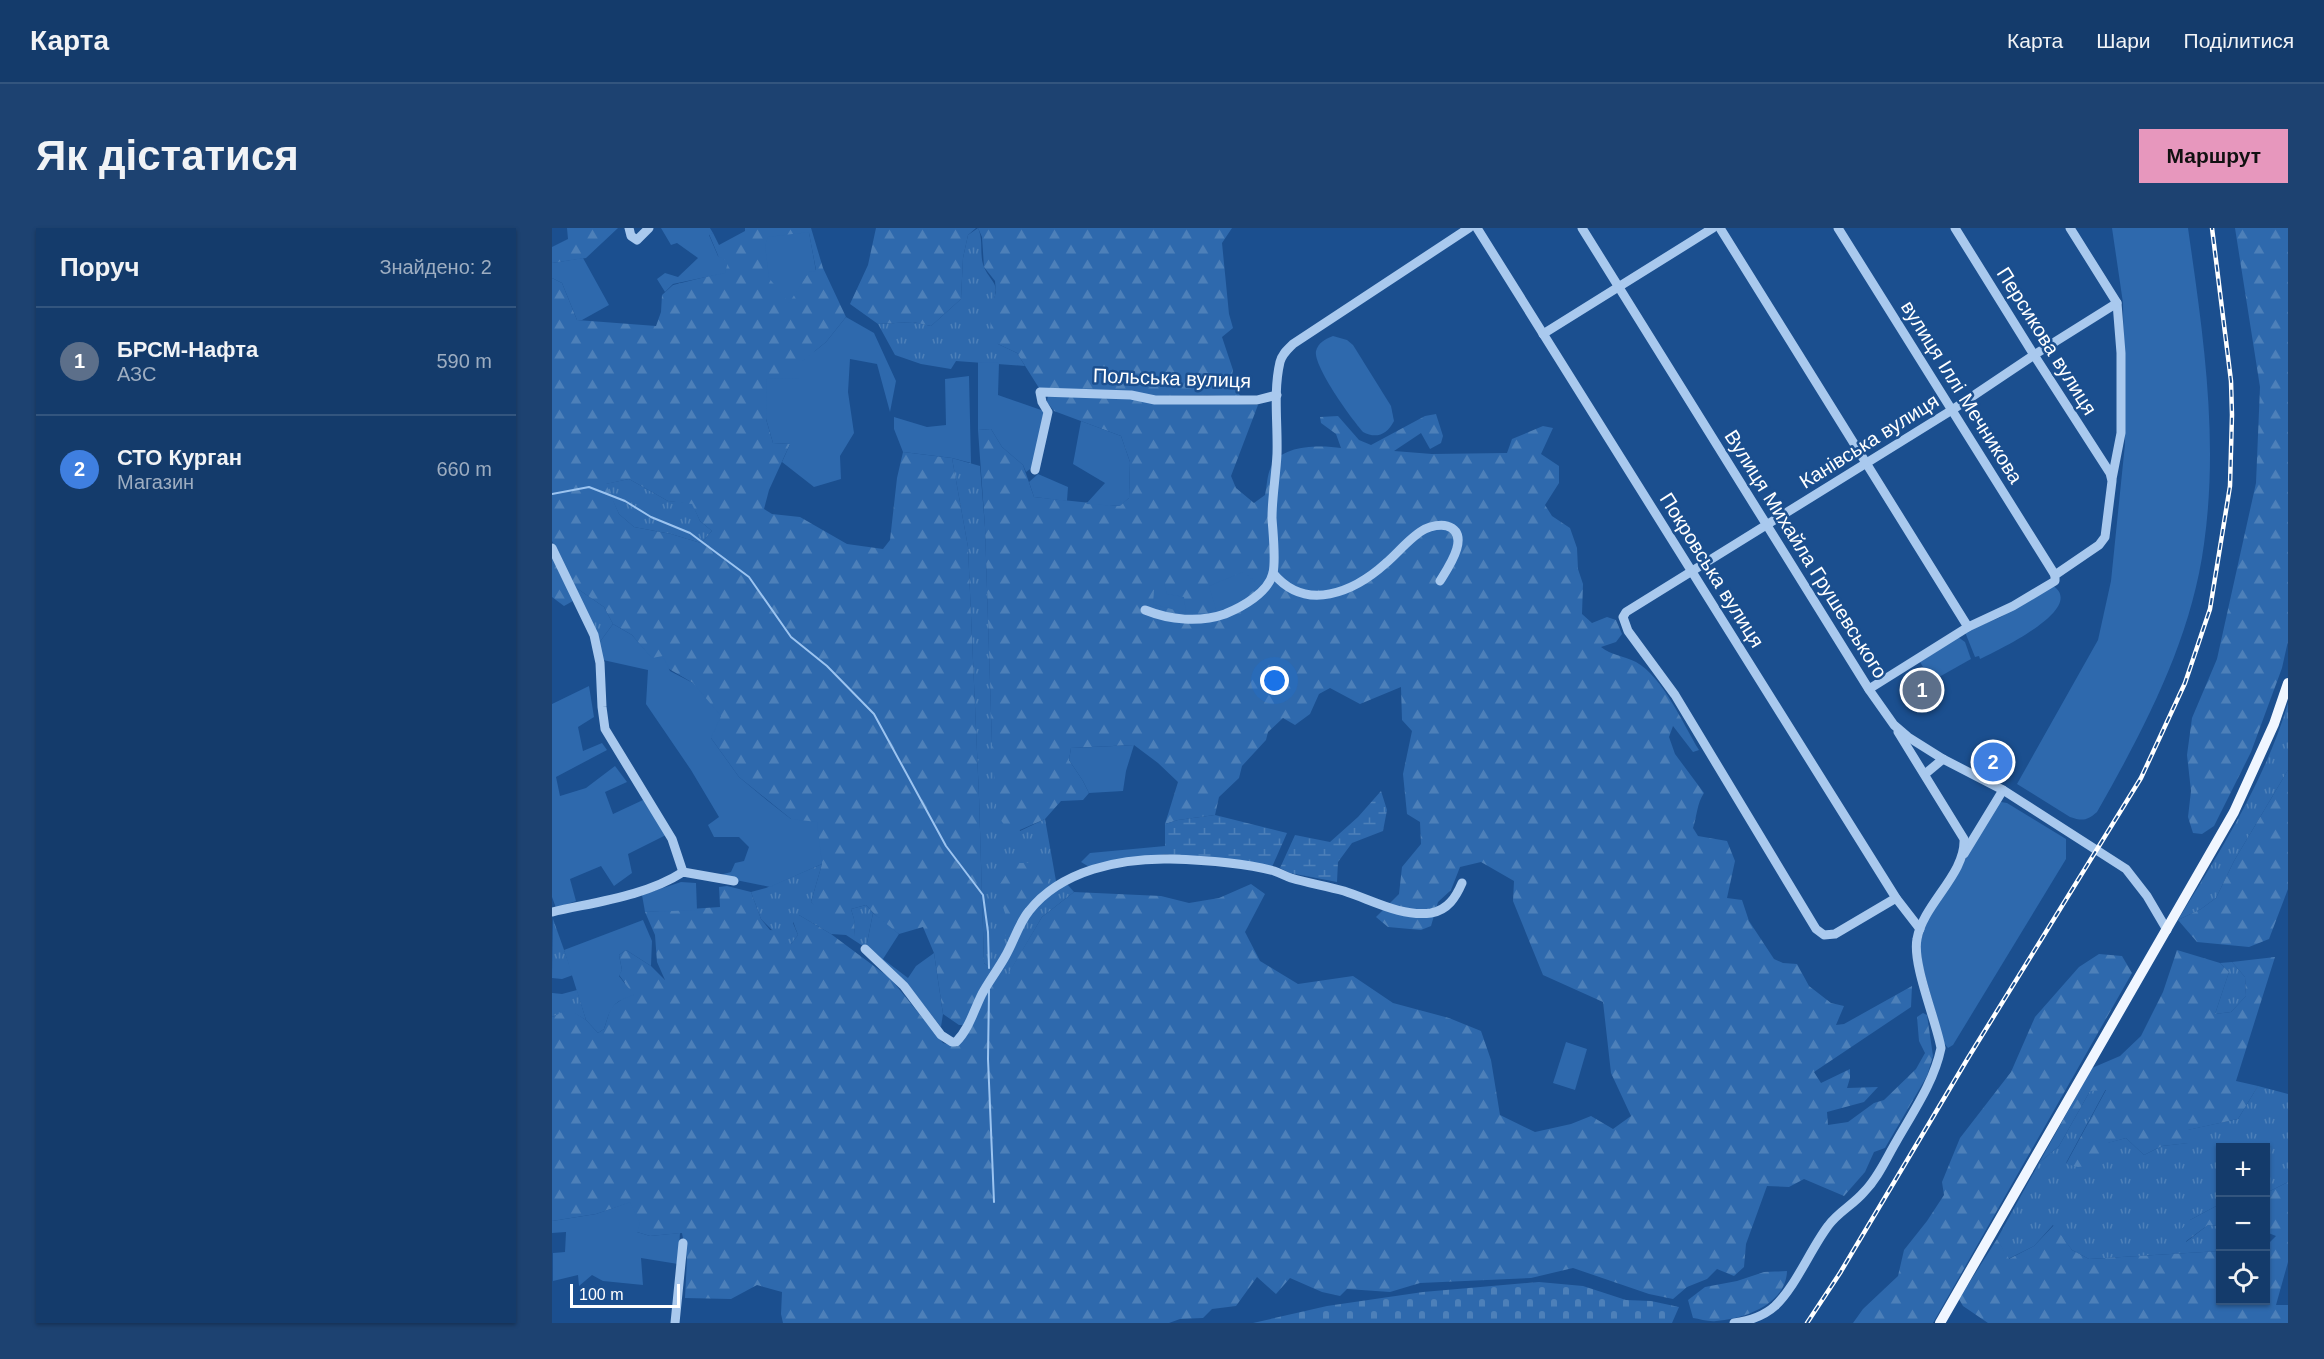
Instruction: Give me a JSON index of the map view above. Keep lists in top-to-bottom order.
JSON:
{
  "streets": {
    "street": [
      "Персикова вулиця",
      "Польська вулиця",
      "вулиця Іллі Мечникова",
      "Канівська вулиця",
      "Вулиця Михайла Грушевського",
      "Покровська вулиця"
    ]
  },
  "crossings": [
    ["Персикова вулиця", "Канівська вулиця"],
    ["вулиця Іллі Мечникова", "Канівська вулиця"],
    ["Канівська вулиця", "Вулиця Михайла Грушевського"],
    ["Канівська вулиця", "Покровська вулиця"]
  ],
  "scale_bar": "100 m",
  "page": {
    "header": "Карта",
    "nav": ["Карта", "Шари", "Поділитися"],
    "buttons": "Маршрут",
    "title": "Як дістатися",
    "heading": ["Поруч", "Знайдено: 2"],
    "list": [
      {
        "mark": "1",
        "name": "БРСМ-Нафта",
        "note": "АЗС",
        "value": "590 m"
      },
      {
        "mark": "2",
        "name": "СТО Курган",
        "note": "Магазин",
        "value": "660 m"
      }
    ],
    "pins": ["1", "2"],
    "map_buttons": ["+", "−"],
    "scale": "100 m"
  }
}
